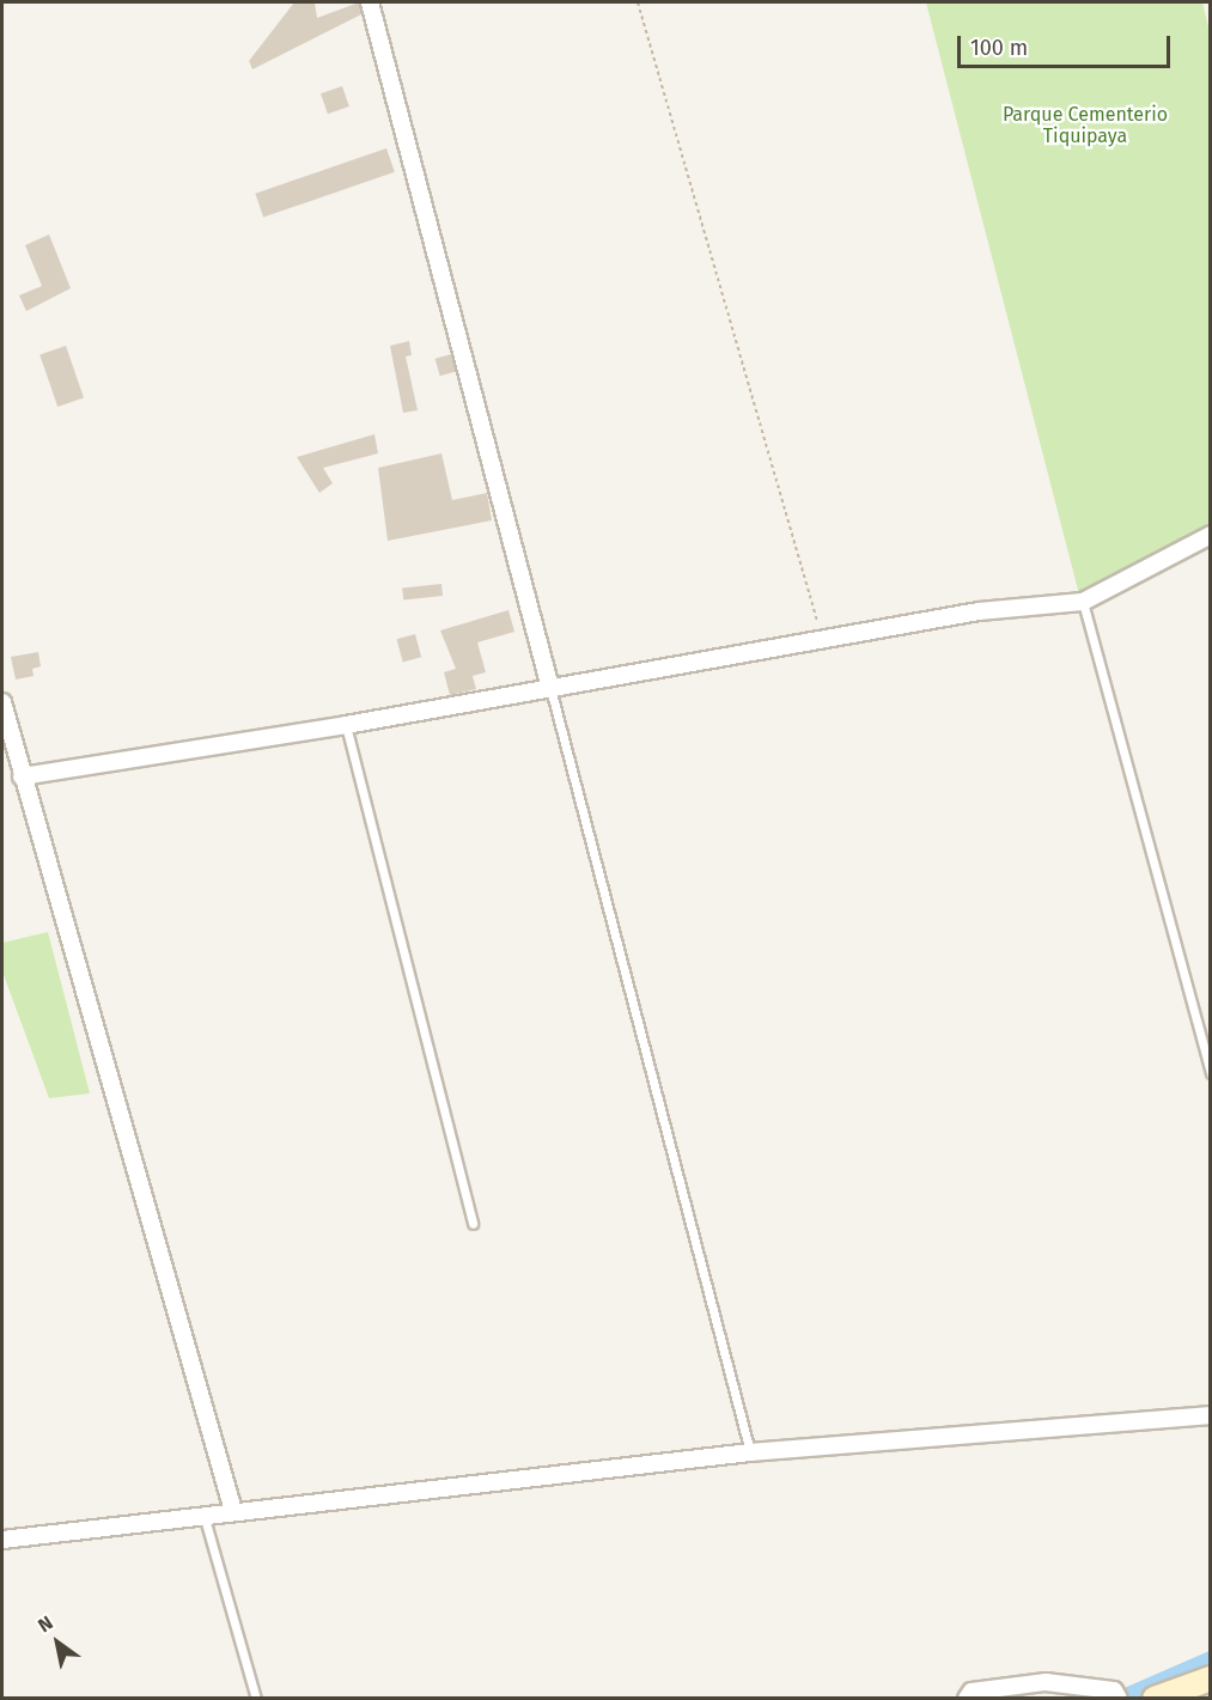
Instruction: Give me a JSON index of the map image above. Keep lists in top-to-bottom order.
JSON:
{
  "parks": ["Parque Cementerio Tiquipaya"],
  "scale_bar": "100 m",
  "north": "top left"
}
